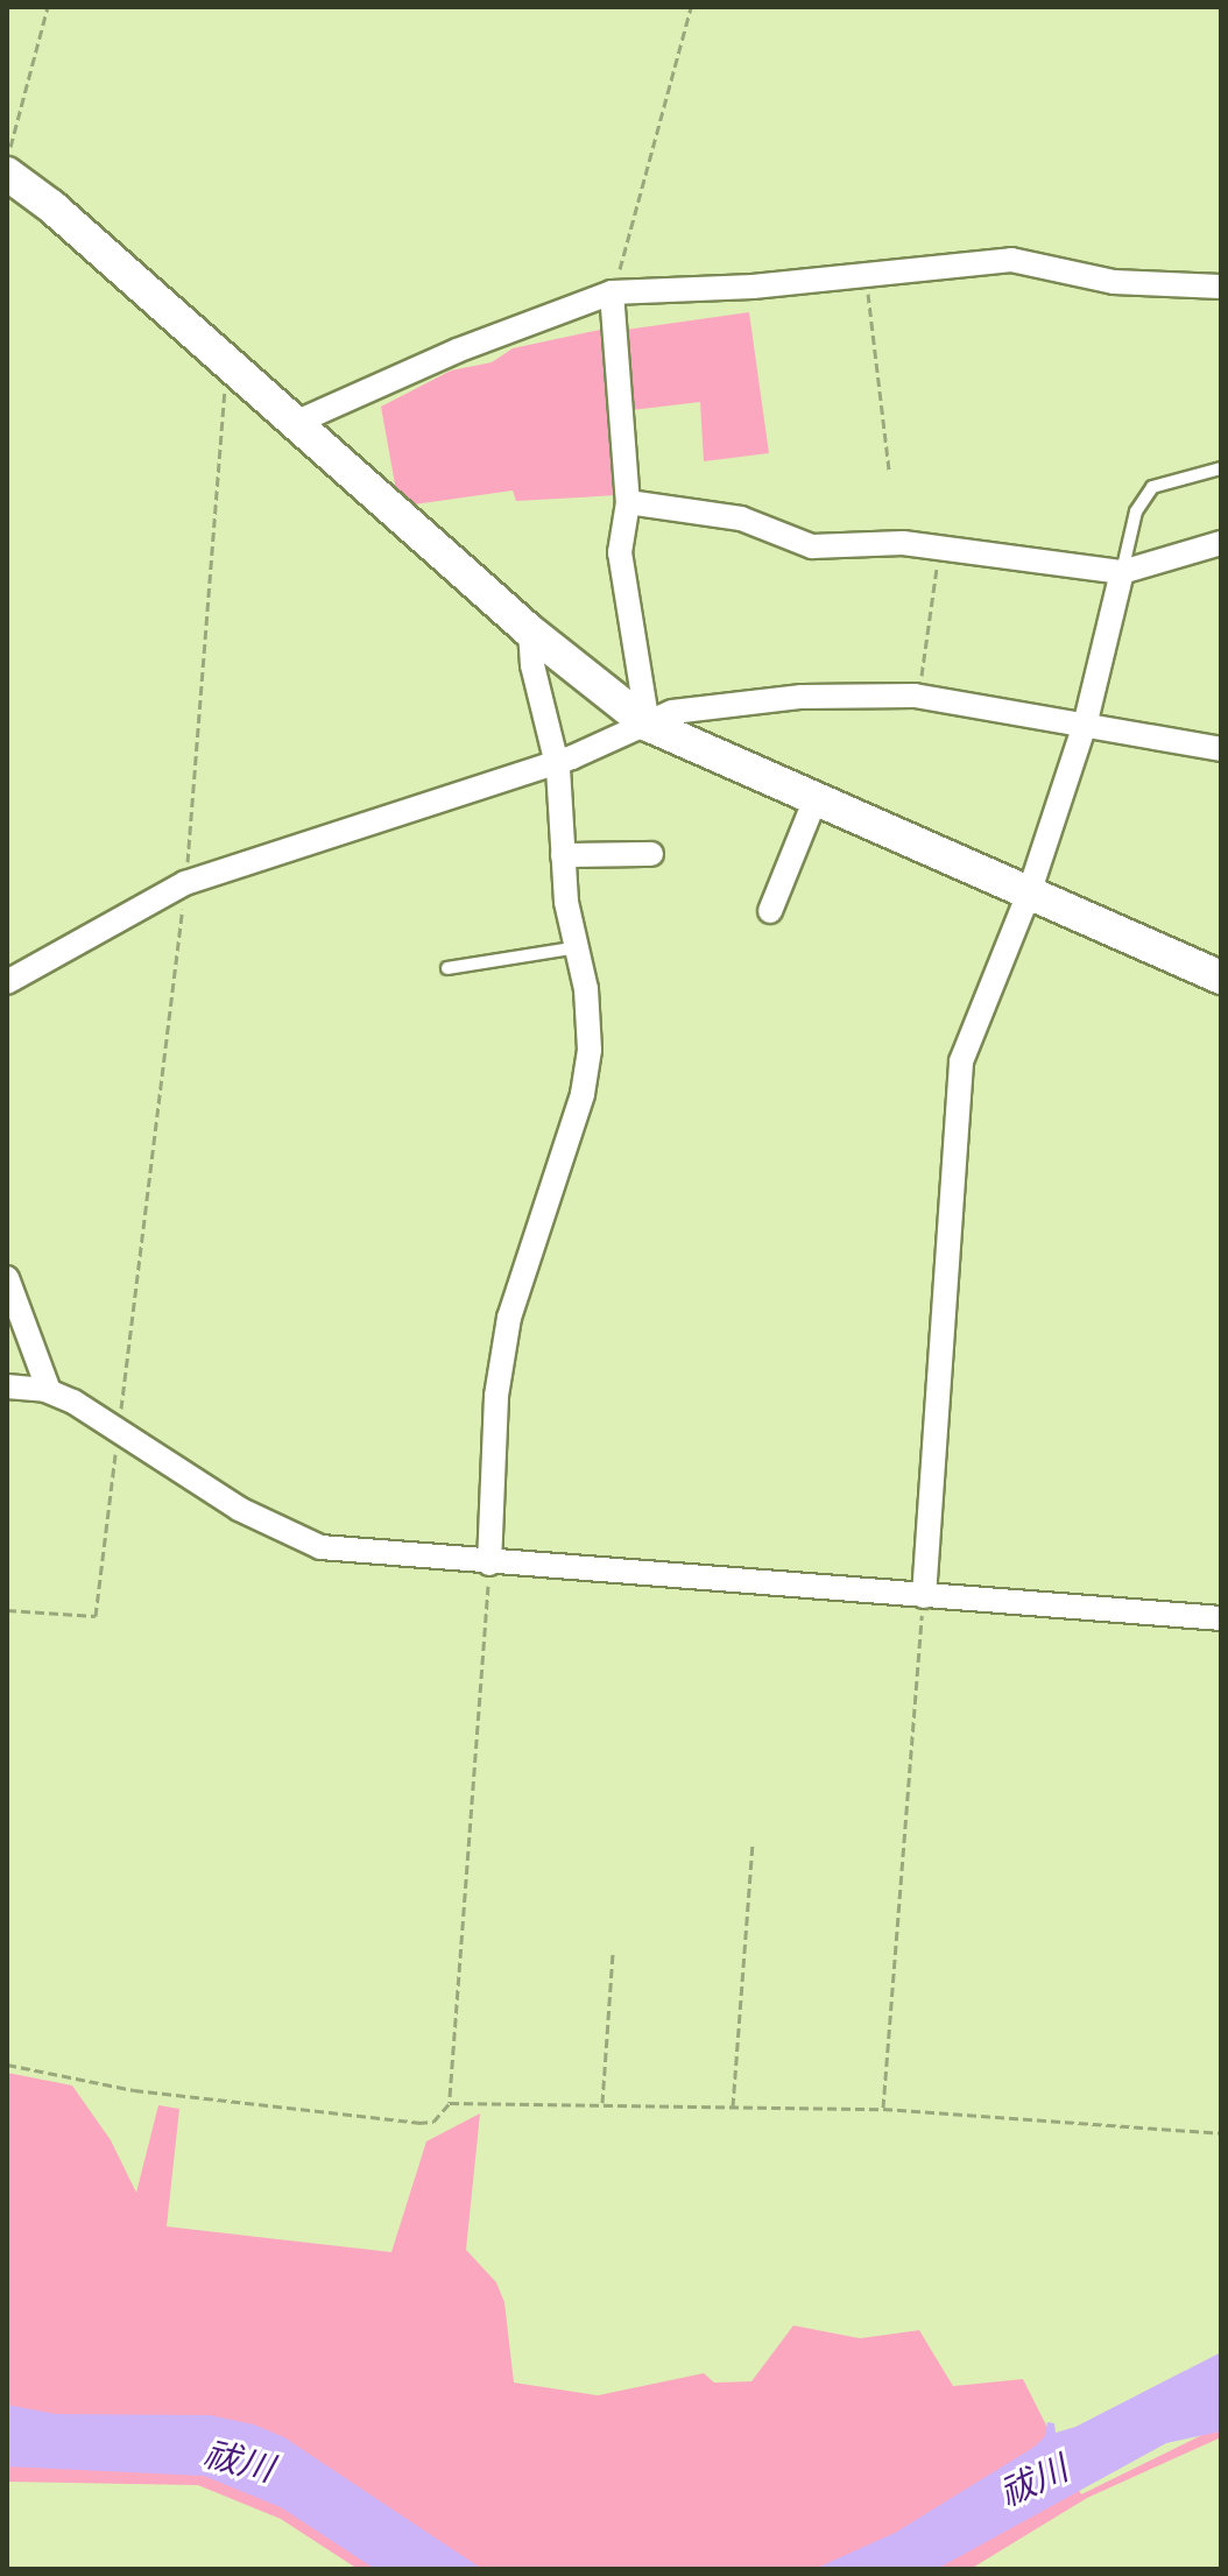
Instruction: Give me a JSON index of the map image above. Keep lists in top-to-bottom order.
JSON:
{
  "water": ["祓川"]
}
